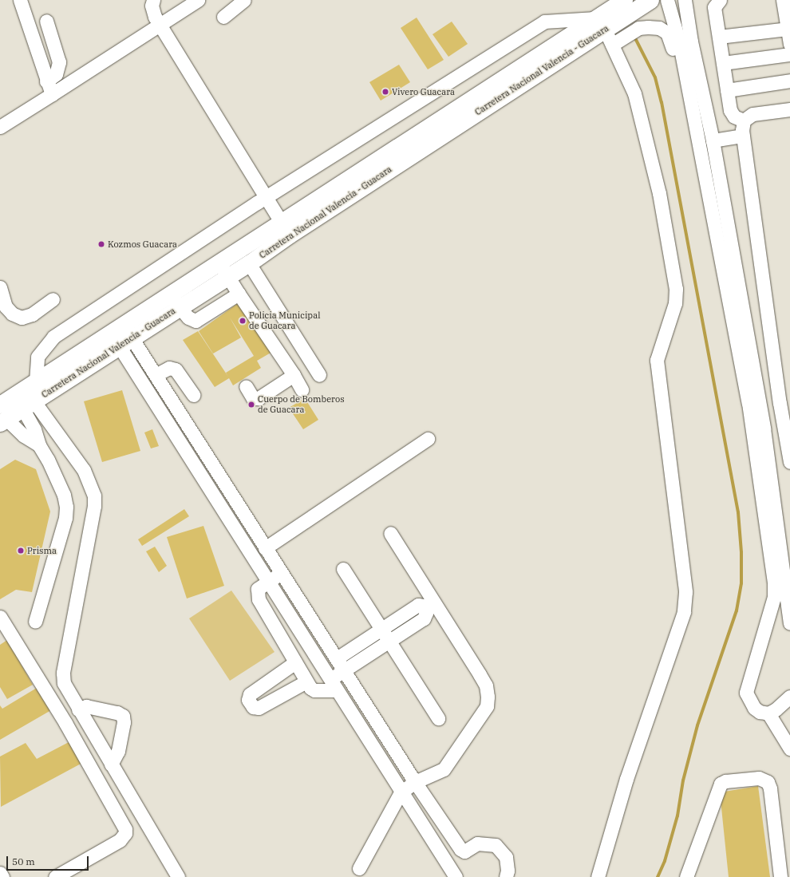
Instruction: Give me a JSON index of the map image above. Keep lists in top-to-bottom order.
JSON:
{
  "streets": {
    "main road": ["Carretera Nacional Valencia - Guacara"]
  },
  "places": [
    "Vivero Guacara",
    "Kozmos Guacara",
    "Policia Municipal de Guacara",
    "Cuerpo de Bomberos de Guacara",
    "Prisma"
  ],
  "scale_bar": "50 m"
}
